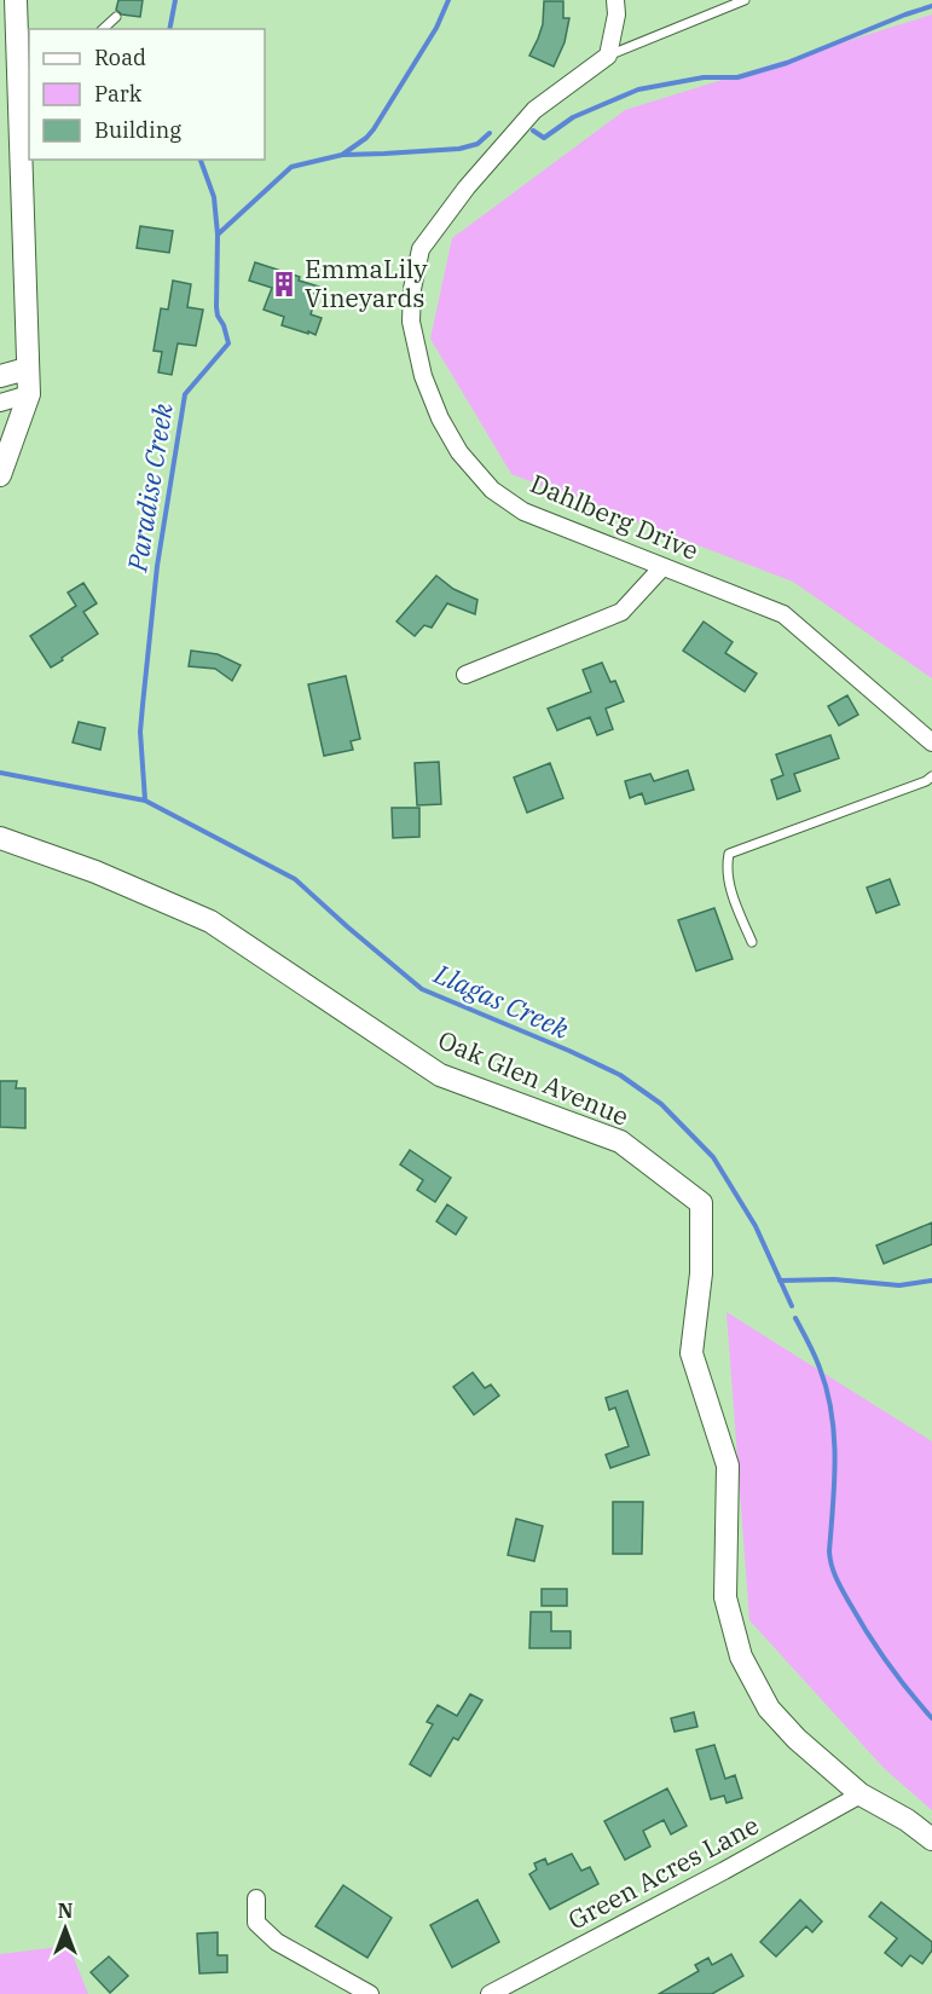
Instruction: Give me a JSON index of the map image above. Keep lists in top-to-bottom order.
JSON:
{
  "streets": {
    "street": ["Dahlberg Drive", "Oak Glen Avenue", "Green Acres Lane"]
  },
  "crossings": [
    ["Oak Glen Avenue", "Green Acres Lane"]
  ],
  "water": ["Paradise Creek", "Llagas Creek"],
  "places": {
    "building": ["EmmaLily Vineyards"]
  },
  "legend": ["Road", "Park", "Building"],
  "north": "top"
}
